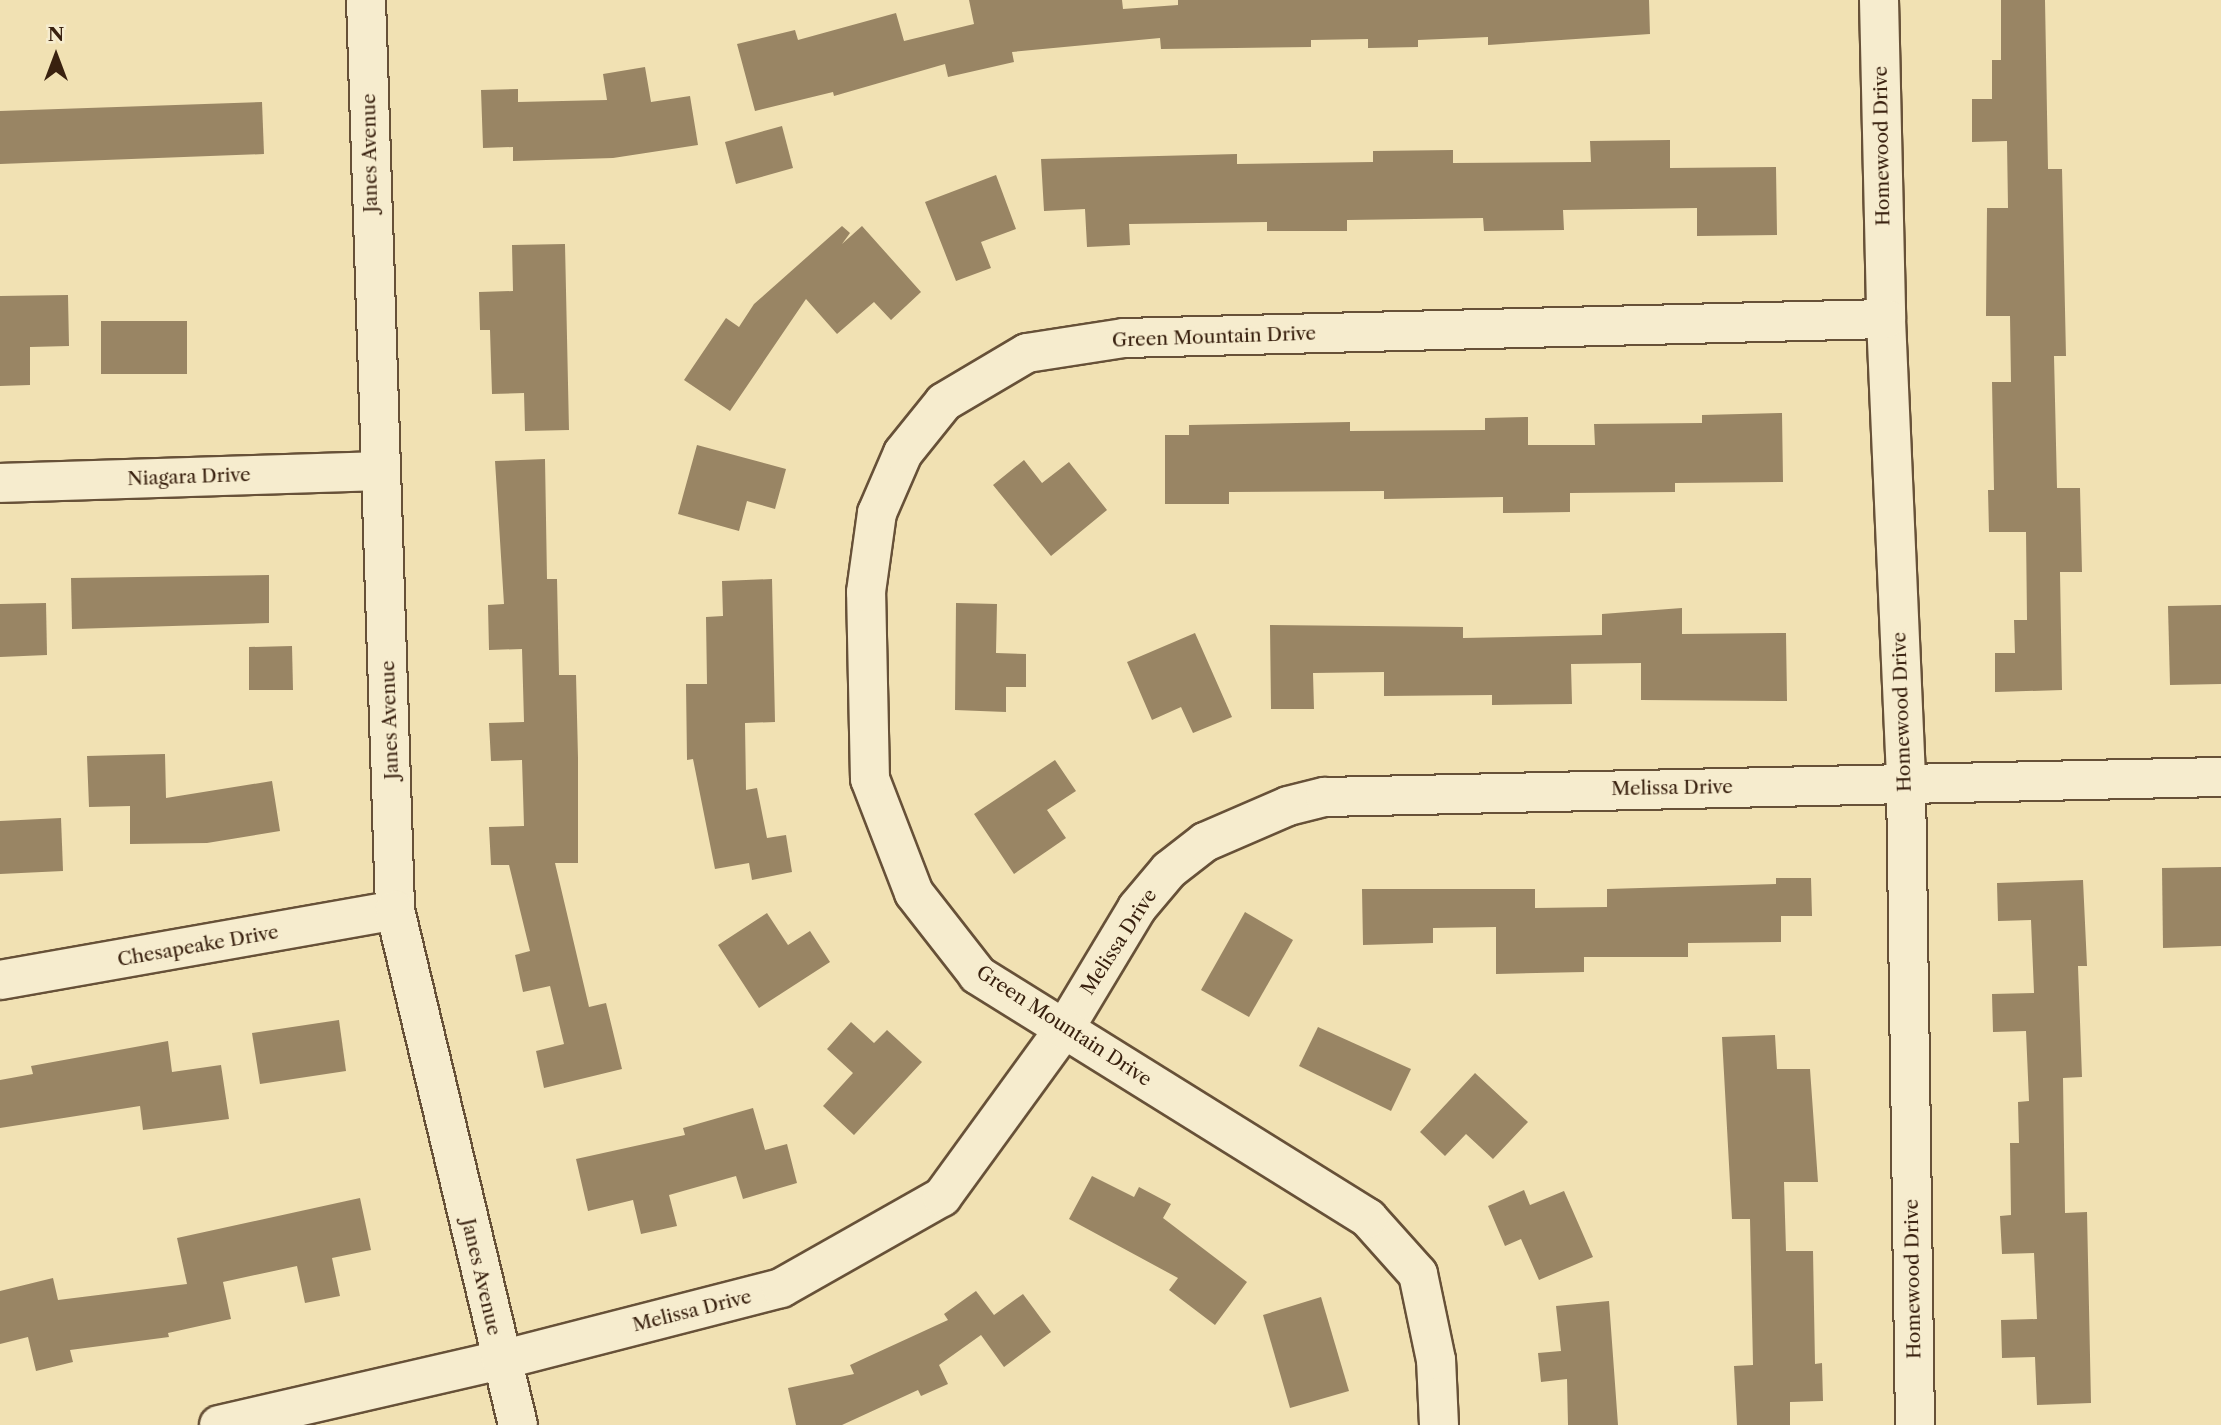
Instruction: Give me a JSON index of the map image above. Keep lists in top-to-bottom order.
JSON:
{
  "streets": {
    "street": [
      "Homewood Drive",
      "Janes Avenue",
      "Green Mountain Drive",
      "Niagara Drive",
      "Melissa Drive",
      "Chesapeake Drive"
    ]
  },
  "crossings": [
    ["Homewood Drive", "Green Mountain Drive"],
    ["Homewood Drive", "Melissa Drive"],
    ["Janes Avenue", "Niagara Drive"],
    ["Janes Avenue", "Melissa Drive"],
    ["Janes Avenue", "Chesapeake Drive"],
    ["Green Mountain Drive", "Melissa Drive"]
  ],
  "north": "top"
}
